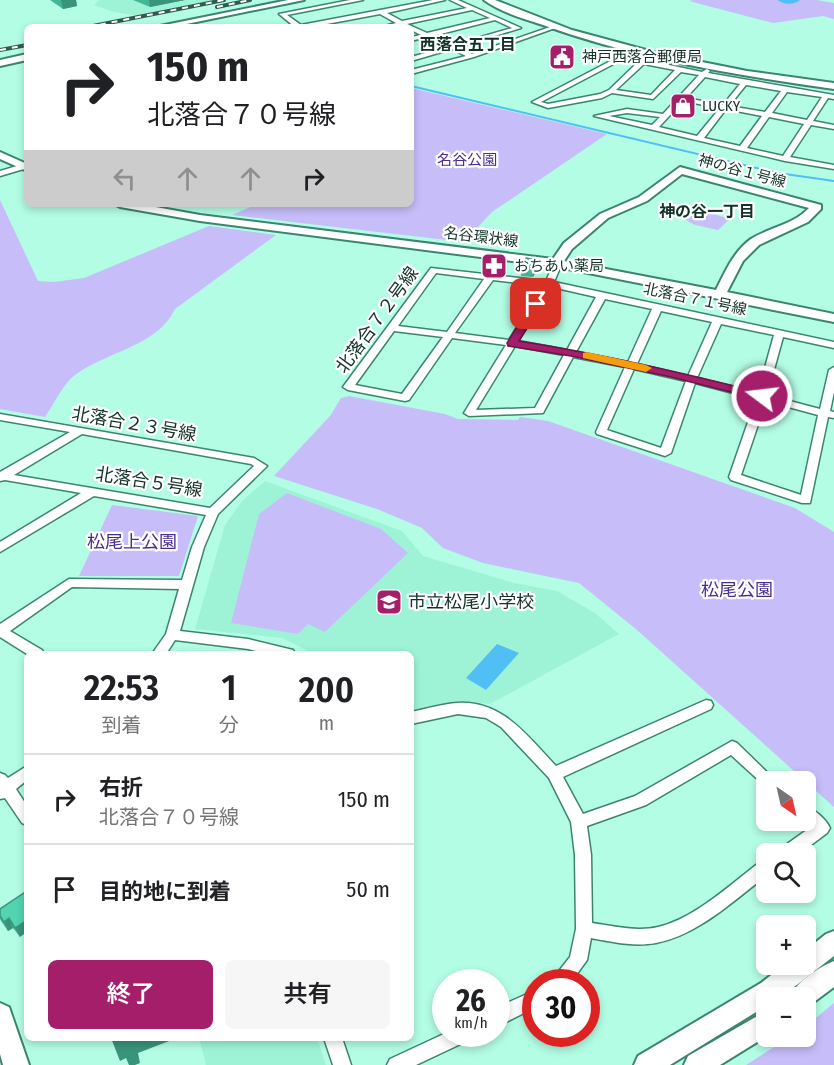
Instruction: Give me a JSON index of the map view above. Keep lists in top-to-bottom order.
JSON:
{
  "streets": {
    "street": [
      "神の谷１号線",
      "名谷環状線",
      "北落合７１号線",
      "北落合７２号線",
      "北落合２３号線",
      "北落合５号線"
    ]
  },
  "crossings": [
    ["神の谷１号線", "名谷環状線"],
    ["北落合７１号線", "北落合７２号線"],
    ["北落合２３号線", "北落合５号線"]
  ],
  "districts": ["西落合五丁目", "神の谷一丁目"],
  "parks": ["名谷公園", "松尾上公園", "松尾公園"],
  "places": {
    "public building": ["神戸西落合郵便局"],
    "shop": ["LUCKY"],
    "pharmacy": ["おちあい薬局"],
    "school or university": ["市立松尾小学校"]
  },
  "north": "bottom right",
  "page": {
    "turn": ["150 m", "北落合７０号線"],
    "eta": [
      "22:53",
      "到着",
      "1",
      "分",
      "200",
      "m"
    ],
    "list": [
      {
        "name": "右折",
        "note": "北落合７０号線",
        "value": "150 m"
      },
      {
        "name": "目的地に到着",
        "value": "50 m"
      }
    ],
    "map_buttons": ["+", "−"],
    "buttons": ["終了", "共有"],
    "speed": "26 km/h",
    "limit": "30"
  }
}
